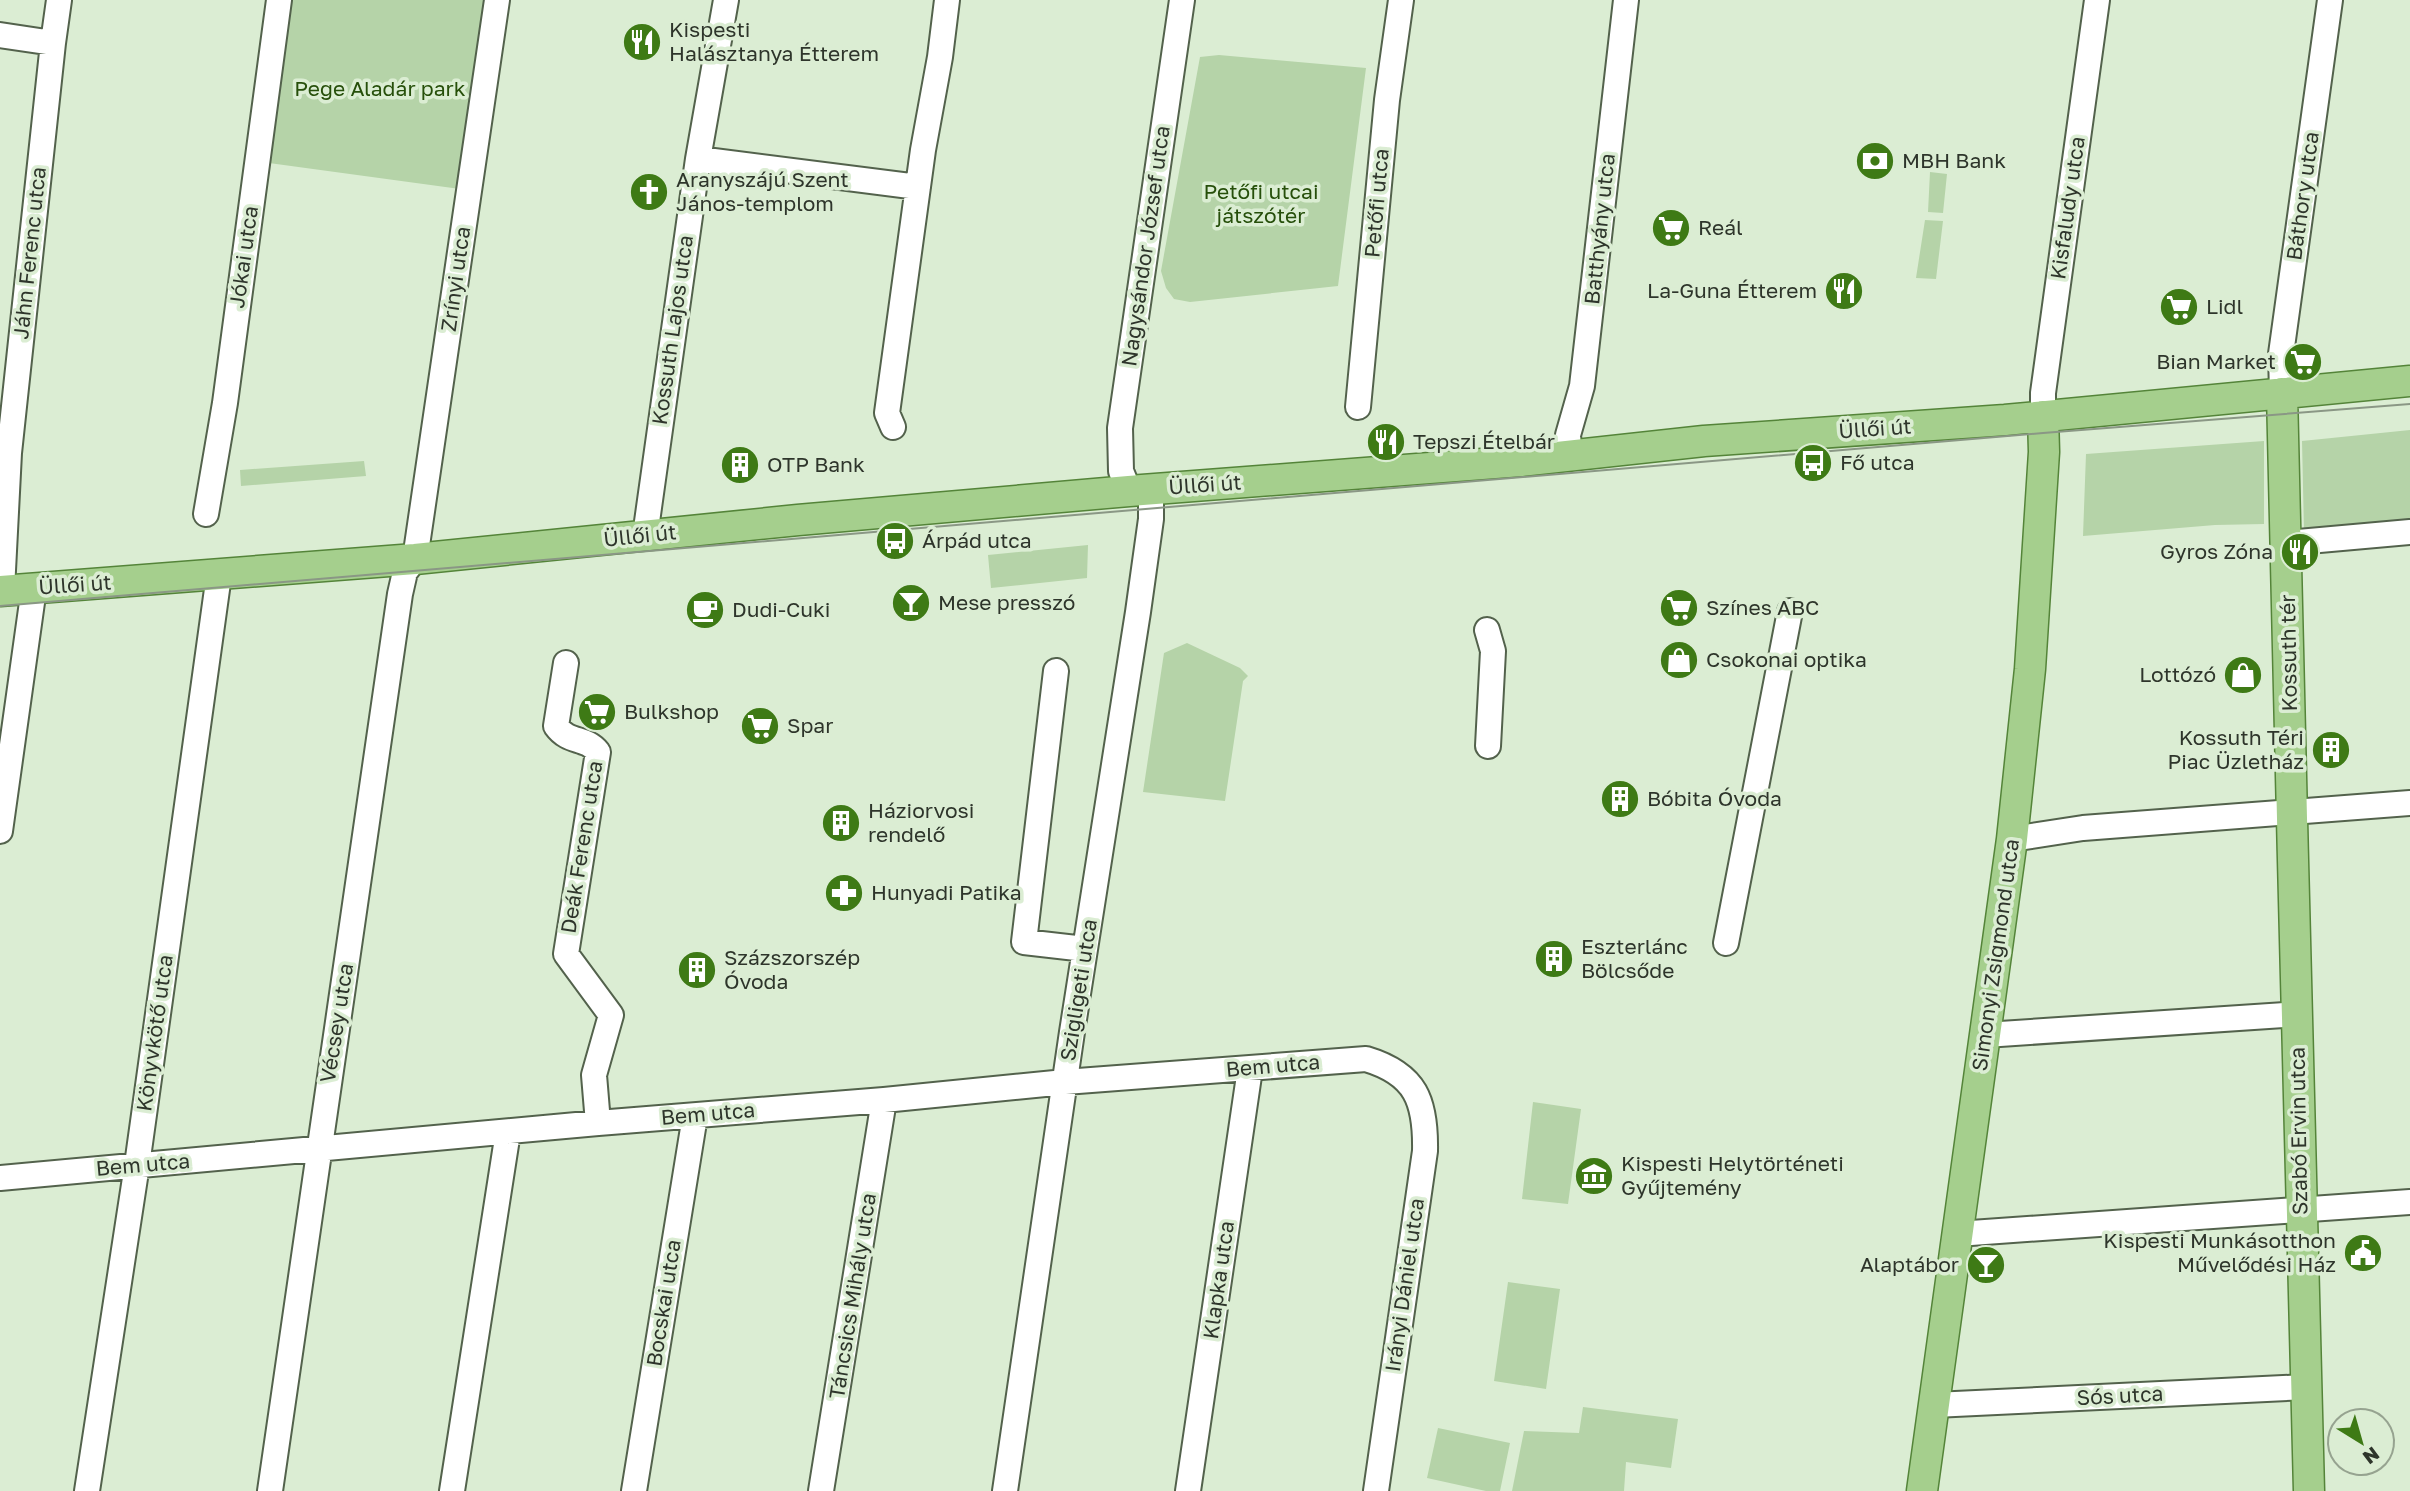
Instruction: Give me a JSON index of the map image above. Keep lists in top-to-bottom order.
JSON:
{
  "streets": {
    "main road": [
      "Üllői út",
      "Kossuth tér",
      "Simonyi Zsigmond utca",
      "Szabó Ervin utca"
    ],
    "street": [
      "Báthory utca",
      "Petőfi utca",
      "Kisfaludy utca",
      "Batthyány utca",
      "Nagysándor József utca",
      "Jáhn Ferenc utca",
      "Jókai utca",
      "Zrínyi utca",
      "Kossuth Lajos utca",
      "Deák Ferenc utca",
      "Szigligeti utca",
      "Vécsey utca",
      "Könyvkötő utca",
      "Bem utca",
      "Klapka utca",
      "Irányi Dániel utca",
      "Táncsics Mihály utca",
      "Bocskai utca",
      "Sós utca"
    ]
  },
  "crossings": [
    ["Báthory utca", "Üllői út"],
    ["Báthory utca", "Kossuth tér"],
    ["Kisfaludy utca", "Üllői út"],
    ["Kisfaludy utca", "Simonyi Zsigmond utca"],
    ["Batthyány utca", "Üllői út"],
    ["Nagysándor József utca", "Üllői út"],
    ["Nagysándor József utca", "Szigligeti utca"],
    ["Jáhn Ferenc utca", "Üllői út"],
    ["Zrínyi utca", "Üllői út"],
    ["Zrínyi utca", "Vécsey utca"],
    ["Kossuth Lajos utca", "Üllői út"],
    ["Üllői út", "Kossuth tér"],
    ["Üllői út", "Simonyi Zsigmond utca"],
    ["Üllői út", "Szigligeti utca"],
    ["Üllői út", "Vécsey utca"],
    ["Üllői út", "Könyvkötő utca"],
    ["Kossuth tér", "Szabó Ervin utca"],
    ["Deák Ferenc utca", "Bem utca"],
    ["Simonyi Zsigmond utca", "Sós utca"],
    ["Szigligeti utca", "Bem utca"],
    ["Vécsey utca", "Bem utca"],
    ["Könyvkötő utca", "Bem utca"],
    ["Bem utca", "Klapka utca"],
    ["Bem utca", "Irányi Dániel utca"],
    ["Bem utca", "Táncsics Mihály utca"],
    ["Bem utca", "Bocskai utca"],
    ["Szabó Ervin utca", "Sós utca"]
  ],
  "parks": ["Pege Aladár park", "Petőfi utcai játszótér"],
  "places": {
    "restaurant": [
      "Kispesti Halásztanya Étterem",
      "La-Guna Étterem",
      "Tepszi Ételbár",
      "Gyros Zóna"
    ],
    "bank": ["MBH Bank"],
    "church": ["Aranyszájú Szent János-templom"],
    "supermarket": [
      "Reál",
      "Lidl",
      "Bian Market",
      "Színes ABC",
      "Bulkshop",
      "Spar"
    ],
    "bus stop": ["Fő utca", "Árpád utca"],
    "building": [
      "OTP Bank",
      "Kossuth Téri Piac Üzletház",
      "Bóbita Óvoda",
      "Háziorvosi rendelő",
      "Eszterlánc Bölcsőde",
      "Százszorszép Óvoda"
    ],
    "bar": ["Mese presszó", "Alaptábor"],
    "cafe": ["Dudi-Cuki"],
    "shop": ["Csokonai optika", "Lottózó"],
    "pharmacy": ["Hunyadi Patika"],
    "museum": ["Kispesti Helytörténeti Gyűjtemény"],
    "public building": ["Kispesti Munkásotthon Művelődési Ház"]
  },
  "north": "bottom right"
}
